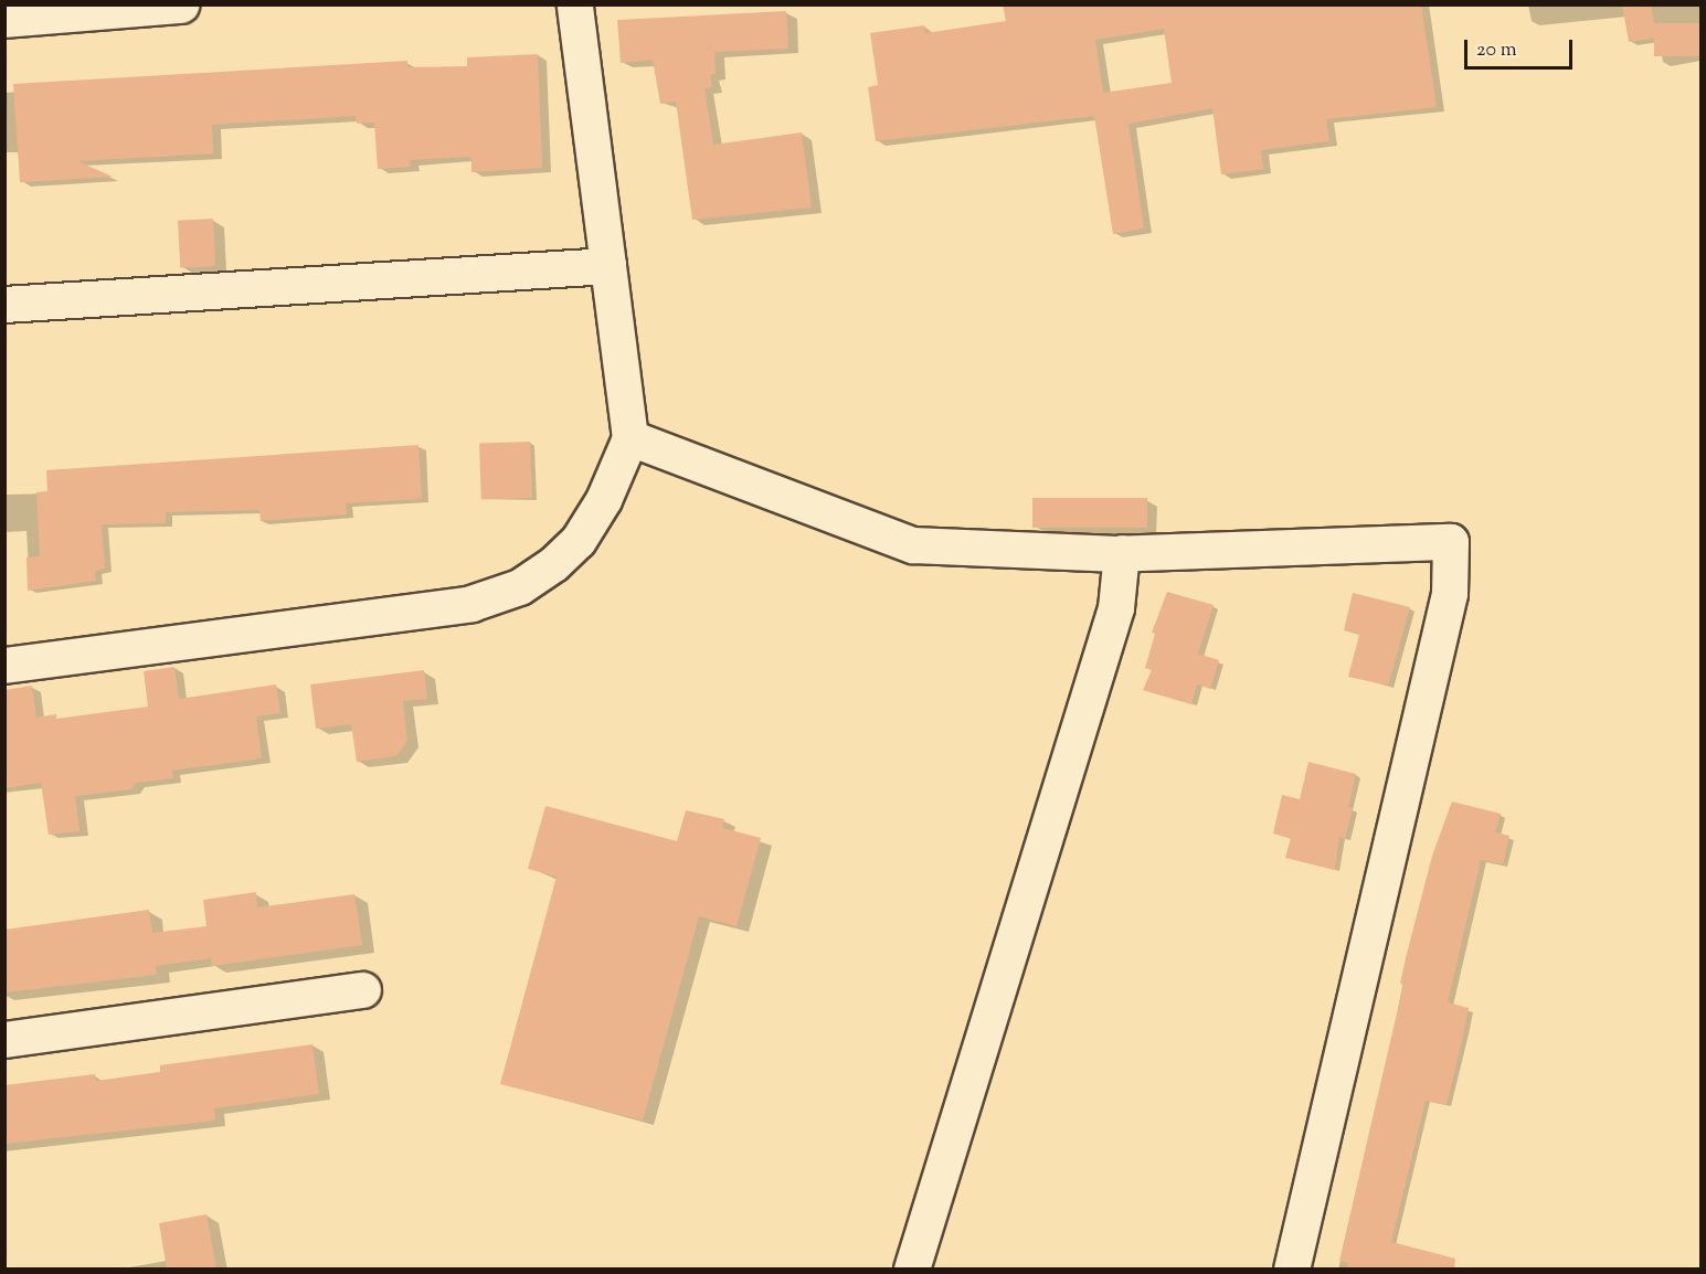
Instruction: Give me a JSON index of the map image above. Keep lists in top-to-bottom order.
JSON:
{
  "scale_bar": "20 m"
}
